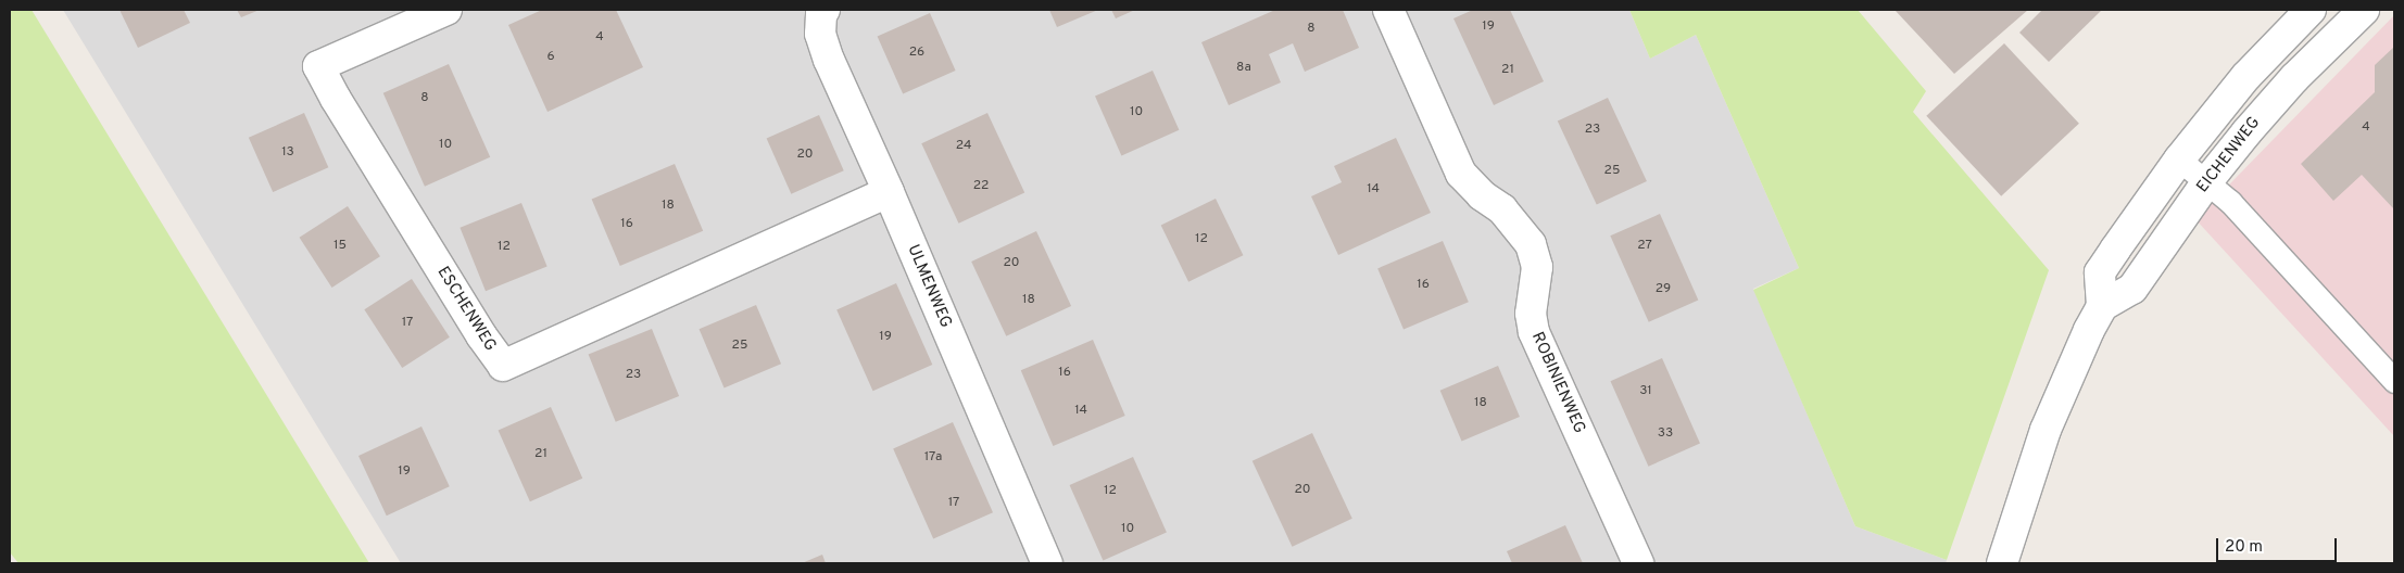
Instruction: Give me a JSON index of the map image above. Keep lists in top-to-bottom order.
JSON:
{
  "streets": {
    "street": [
      "EICHENWEG",
      "ULMENWEG",
      "ESCHENWEG",
      "ROBINIENWEG"
    ]
  },
  "crossings": [
    ["ULMENWEG", "ESCHENWEG"]
  ],
  "house_numbers": [
    "19",
    "8",
    "4",
    "26",
    "6",
    "8a",
    "21",
    "8",
    "10",
    "4",
    "23",
    "10",
    "24",
    "13",
    "20",
    "25",
    "22",
    "14",
    "18",
    "16",
    "12",
    "15",
    "27",
    "12",
    "20",
    "16",
    "29",
    "18",
    "17",
    "19",
    "25",
    "16",
    "23",
    "31",
    "18",
    "14",
    "33",
    "21",
    "17a",
    "19",
    "20",
    "12",
    "17",
    "10"
  ],
  "scale_bar": "20 m"
}
